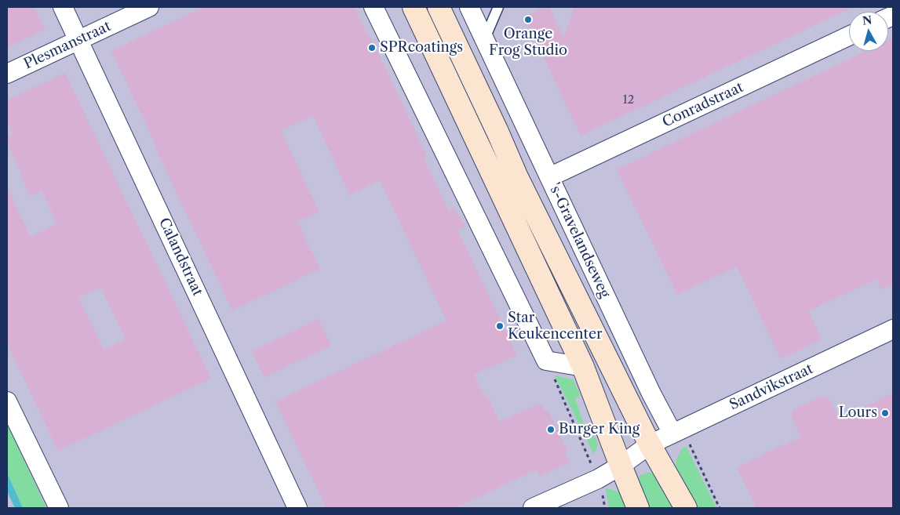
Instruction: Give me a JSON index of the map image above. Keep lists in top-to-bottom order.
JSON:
{
  "streets": {
    "main road": ["'s-Gravelandseweg"],
    "street": [
      "Plesmanstraat",
      "Conradstraat",
      "Calandstraat",
      "Sandvikstraat"
    ]
  },
  "crossings": [
    ["Plesmanstraat", "Calandstraat"],
    ["Conradstraat", "'s-Gravelandseweg"],
    ["'s-Gravelandseweg", "Sandvikstraat"]
  ],
  "places": [
    "Orange Frog Studio",
    "SPRcoatings",
    "Star Keukencenter",
    "Lours",
    "Burger King"
  ],
  "house_numbers": ["12"],
  "north": "top"
}
